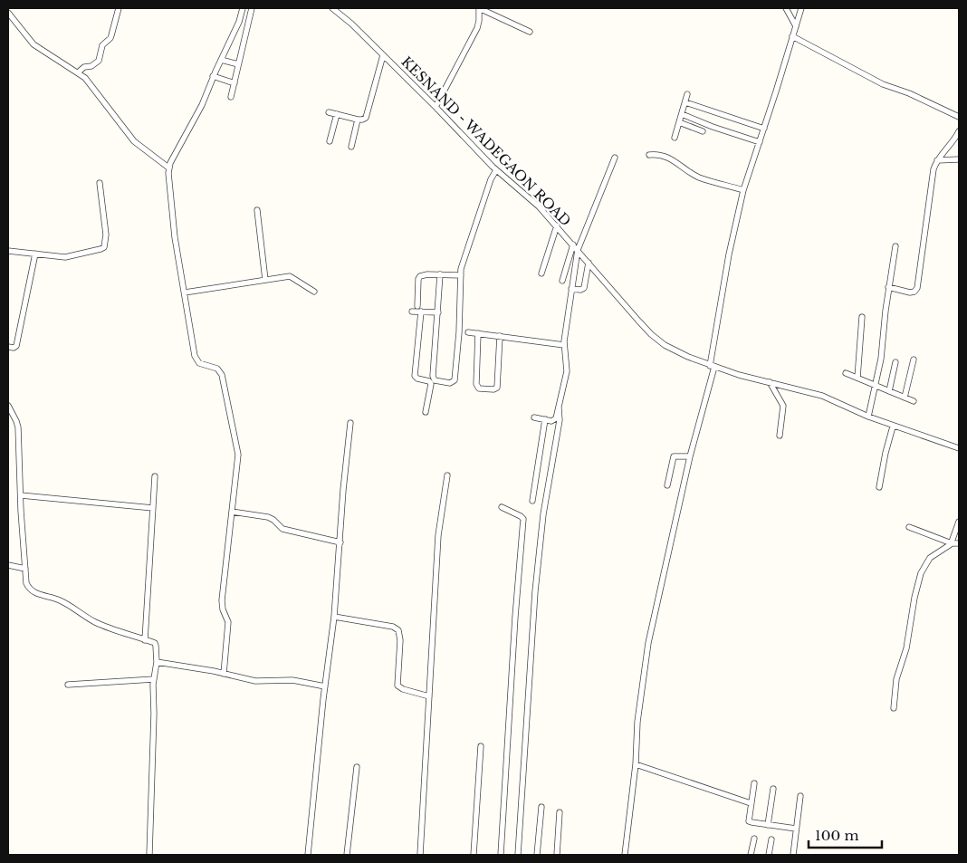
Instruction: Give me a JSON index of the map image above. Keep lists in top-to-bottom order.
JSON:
{
  "streets": {
    "street": ["KESNAND - WADEGAON ROAD"]
  },
  "scale_bar": "100 m"
}
